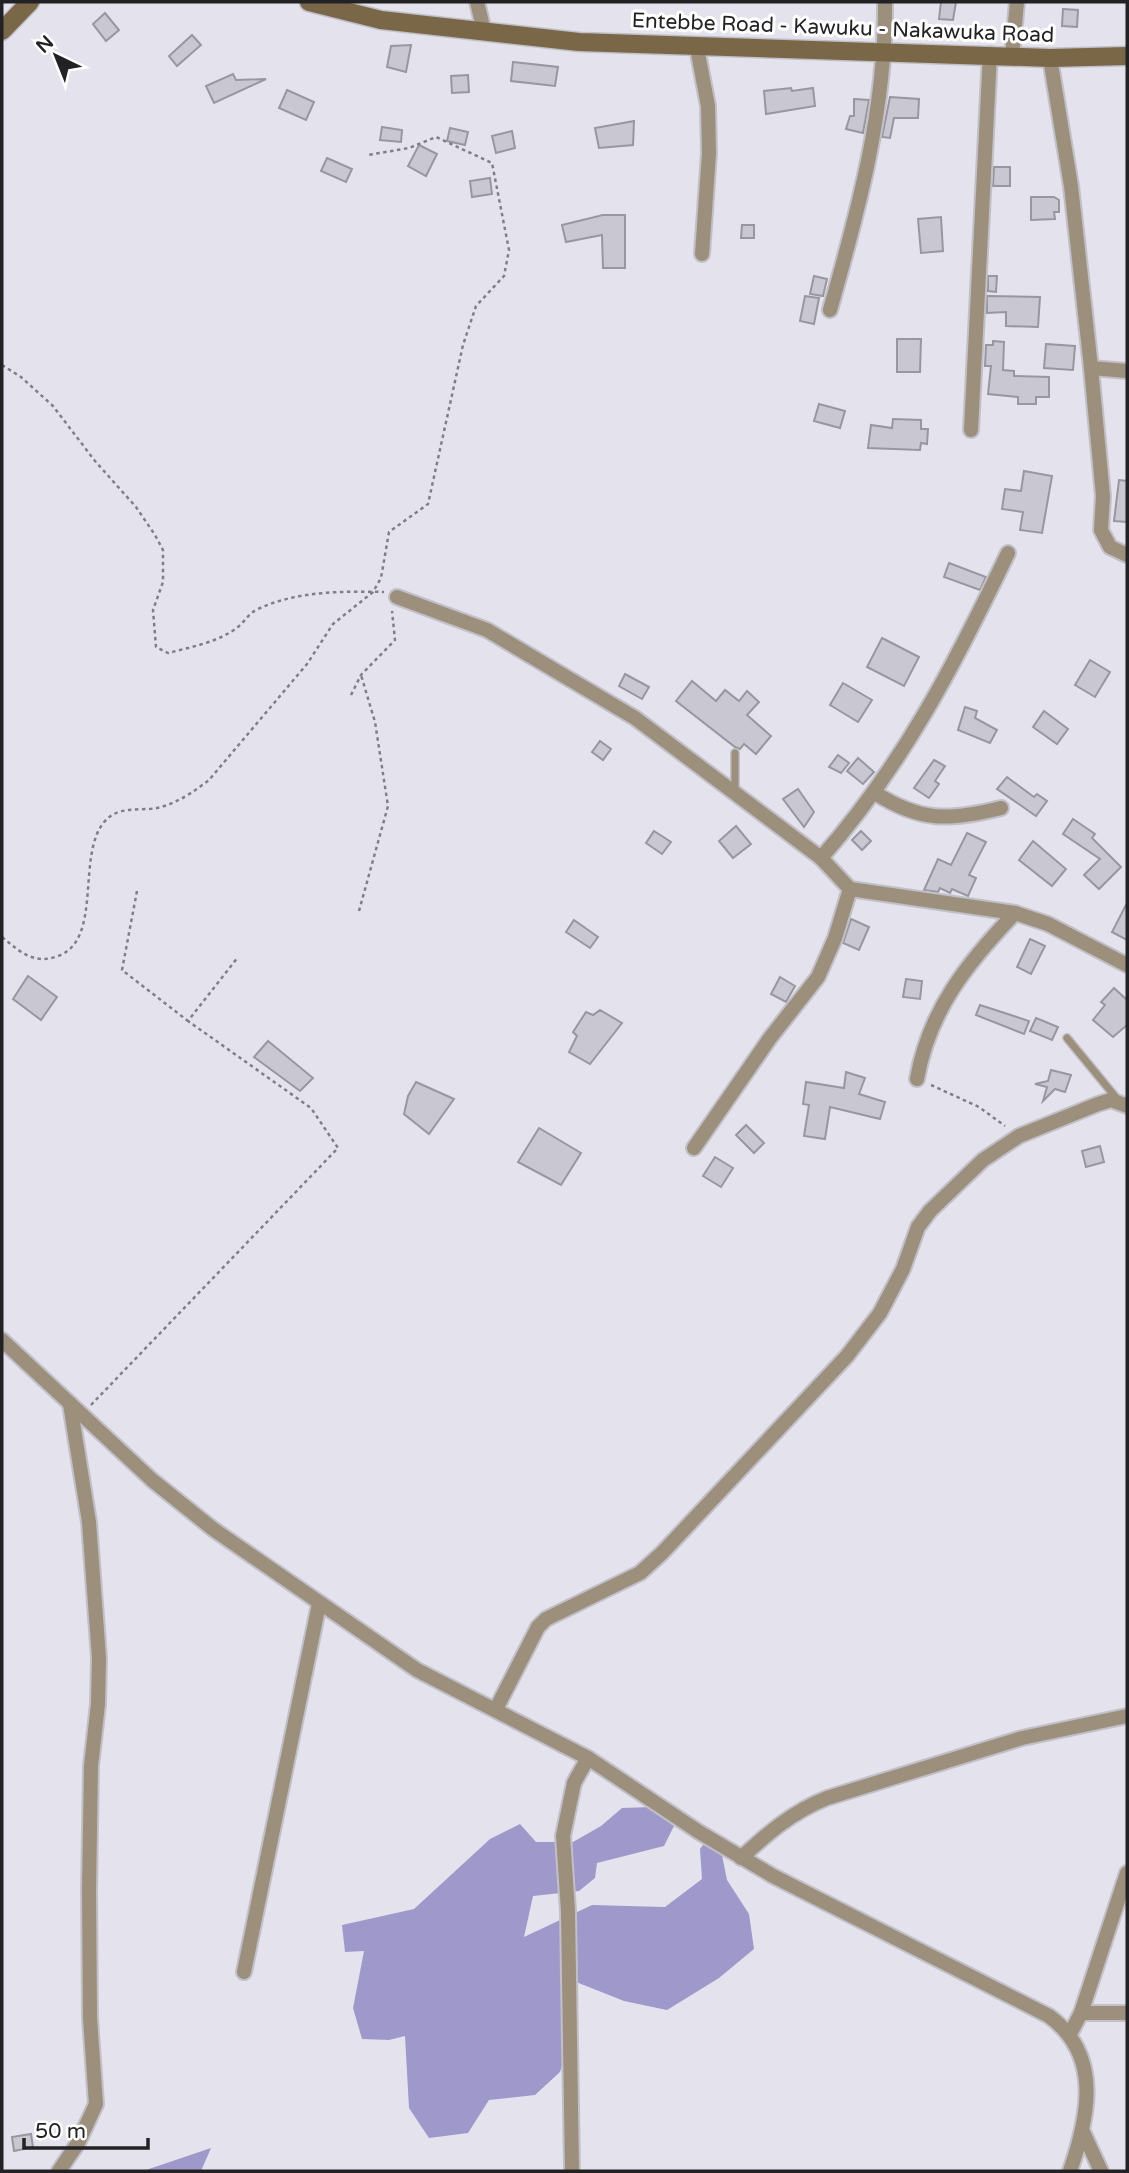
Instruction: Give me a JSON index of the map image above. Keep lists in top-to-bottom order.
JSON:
{
  "streets": {
    "main road": ["Entebbe Road - Kawuku - Nakawuka Road"]
  },
  "scale_bar": "50 m",
  "north": "top left"
}
